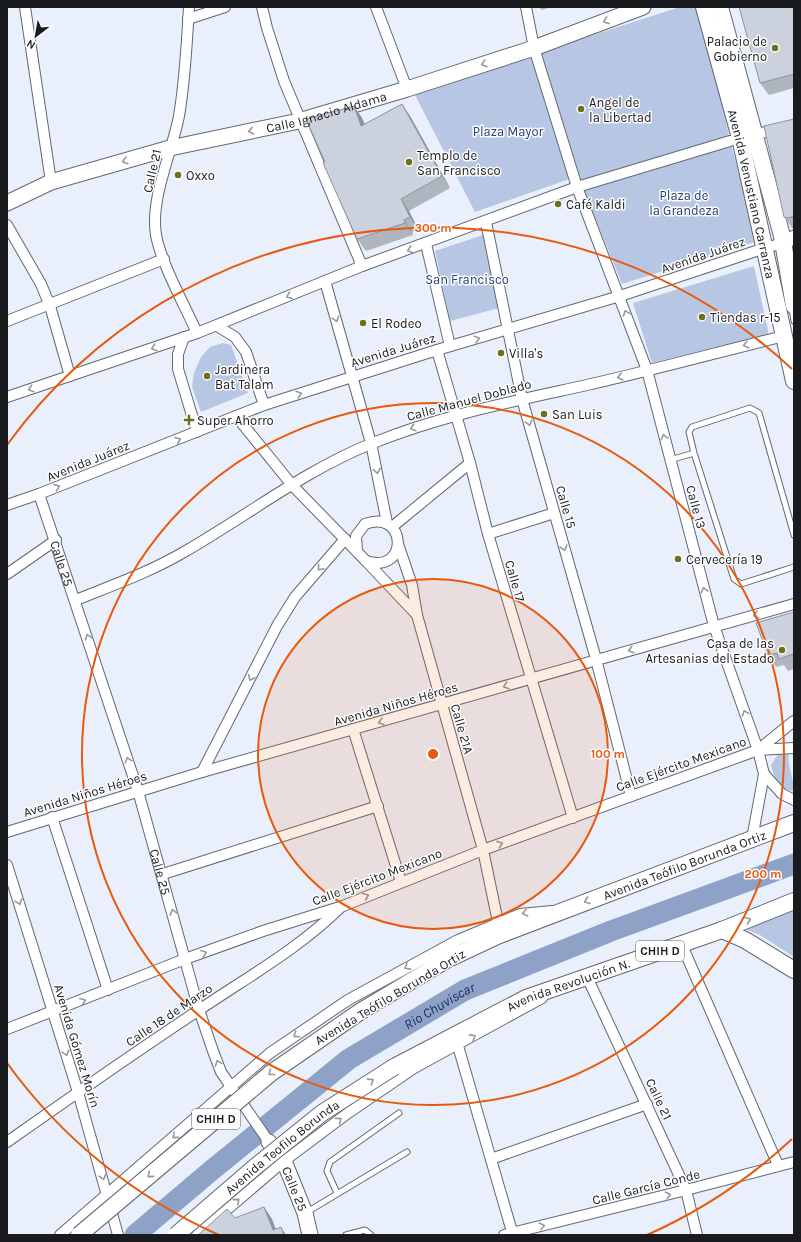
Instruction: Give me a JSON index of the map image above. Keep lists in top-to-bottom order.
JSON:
{
  "streets": {
    "main road": [
      "Calle Ignacio Aldama",
      "Avenida Venustiano Carranza",
      "Calle 25",
      "Avenida Teófilo Borunda Ortiz",
      "CHIH D",
      "Avenida Revolución N.",
      "Avenida Teofilo Borunda"
    ],
    "street": [
      "Calle 21",
      "Avenida Juárez",
      "Calle Manuel Doblado",
      "Calle 15",
      "Calle 13",
      "Calle 17",
      "Avenida Niños Héroes",
      "Calle 21A",
      "Calle Ejército Mexicano",
      "Calle 18 de Marzo",
      "Avenida Gómez Morín",
      "Calle García Conde"
    ]
  },
  "crossings": [
    ["Calle Ignacio Aldama", "Calle 21"],
    ["Calle Ignacio Aldama", "Calle 13"],
    ["Calle 21", "Avenida Revolución N."],
    ["Calle 21", "Calle García Conde"],
    ["Avenida Venustiano Carranza", "Avenida Juárez"],
    ["Avenida Venustiano Carranza", "Calle Manuel Doblado"],
    ["Avenida Juárez", "Calle 15"],
    ["Avenida Juárez", "Calle 13"],
    ["Avenida Juárez", "Calle 25"],
    ["Avenida Juárez", "Calle 17"],
    ["Calle Manuel Doblado", "Calle 15"],
    ["Calle Manuel Doblado", "Calle 13"],
    ["Calle Manuel Doblado", "Calle 25"],
    ["Calle Manuel Doblado", "Calle 17"],
    ["Calle 15", "Avenida Niños Héroes"],
    ["Calle 15", "Calle Ejército Mexicano"],
    ["Calle 13", "Avenida Niños Héroes"],
    ["Calle 13", "Calle Ejército Mexicano"],
    ["Calle 13", "Avenida Teófilo Borunda Ortiz"],
    ["Calle 25", "Avenida Niños Héroes"],
    ["Calle 25", "Calle Ejército Mexicano"],
    ["Calle 25", "Calle 18 de Marzo"],
    ["Calle 17", "Avenida Niños Héroes"],
    ["Calle 17", "Calle Ejército Mexicano"],
    ["Avenida Niños Héroes", "Calle 21A"],
    ["Calle 21A", "Calle Ejército Mexicano"],
    ["Calle Ejército Mexicano", "Calle 18 de Marzo"],
    ["Calle Ejército Mexicano", "Avenida Gómez Morín"],
    ["Avenida Revolución N.", "Avenida Teofilo Borunda"],
    ["Calle 18 de Marzo", "Avenida Gómez Morín"]
  ],
  "one_way": [
    "Calle Ignacio Aldama",
    "Avenida Juárez",
    "Calle Manuel Doblado",
    "Calle 15",
    "Calle 13",
    "Calle 25",
    "Avenida Niños Héroes",
    "Avenida Teófilo Borunda Ortiz",
    "Avenida Teofilo Borunda"
  ],
  "water": ["Rio Chuviscar"],
  "parks": ["Plaza Mayor", "Plaza de la Grandeza", "San Francisco"],
  "places": {
    "other": [
      "Palacio de Gobierno",
      "Angel de la Libertad",
      "Templo de San Francisco",
      "Oxxo",
      "Café Kaldi",
      "Tiendas r-15",
      "El Rodeo",
      "Villa's",
      "Jardinera Bat Talam",
      "San Luis",
      "Cervecería 19",
      "Casa de las Artesanias del Estado"
    ],
    "health": ["Super Ahorro"]
  },
  "north": "bottom left",
  "rings": ["300 m", "100 m", "200 m"]
}
